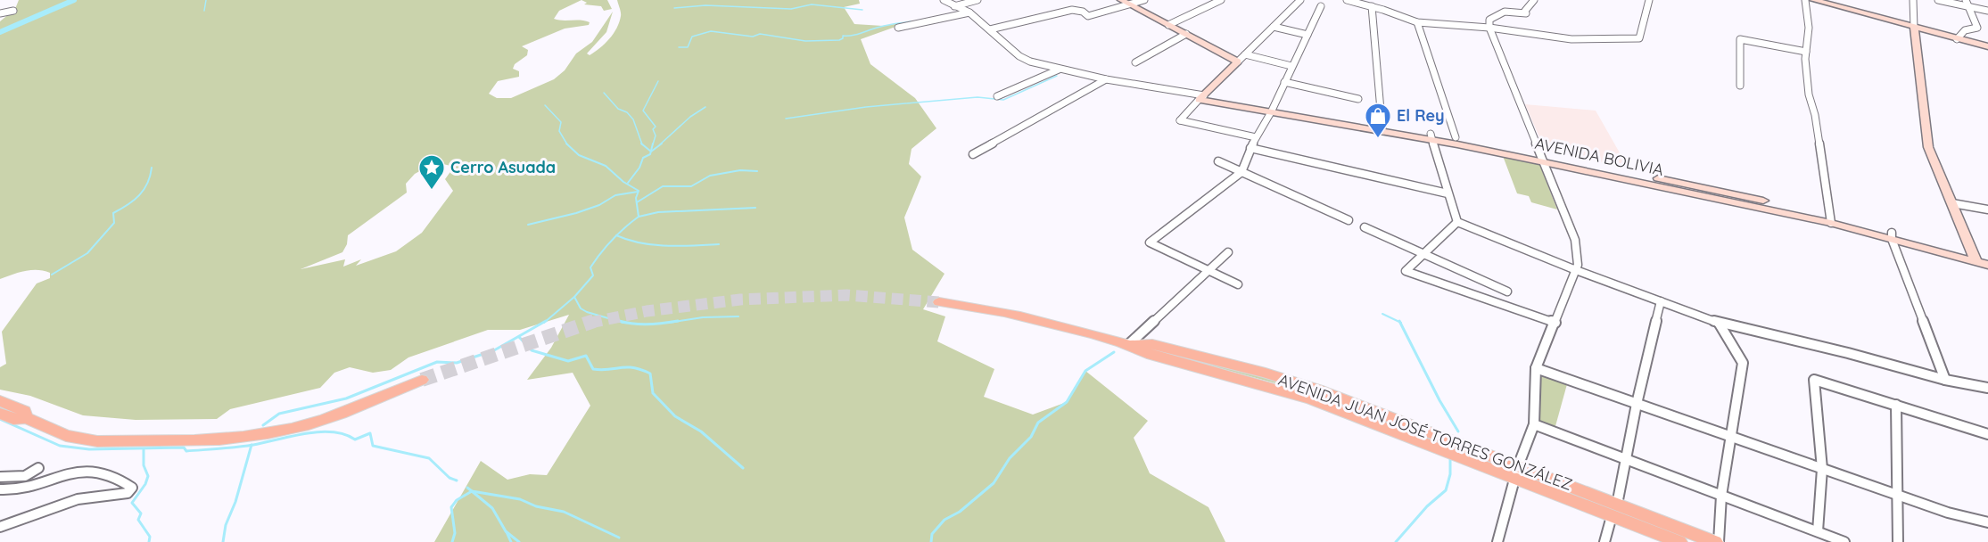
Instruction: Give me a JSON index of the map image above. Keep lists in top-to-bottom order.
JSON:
{
  "streets": {
    "main road": ["AVENIDA JUAN JOSÉ TORRES GONZÁLEZ"],
    "street": ["AVENIDA BOLIVIA"]
  },
  "places": {
    "shop": ["El Rey"],
    "place": ["Cerro Asuada"]
  }
}
